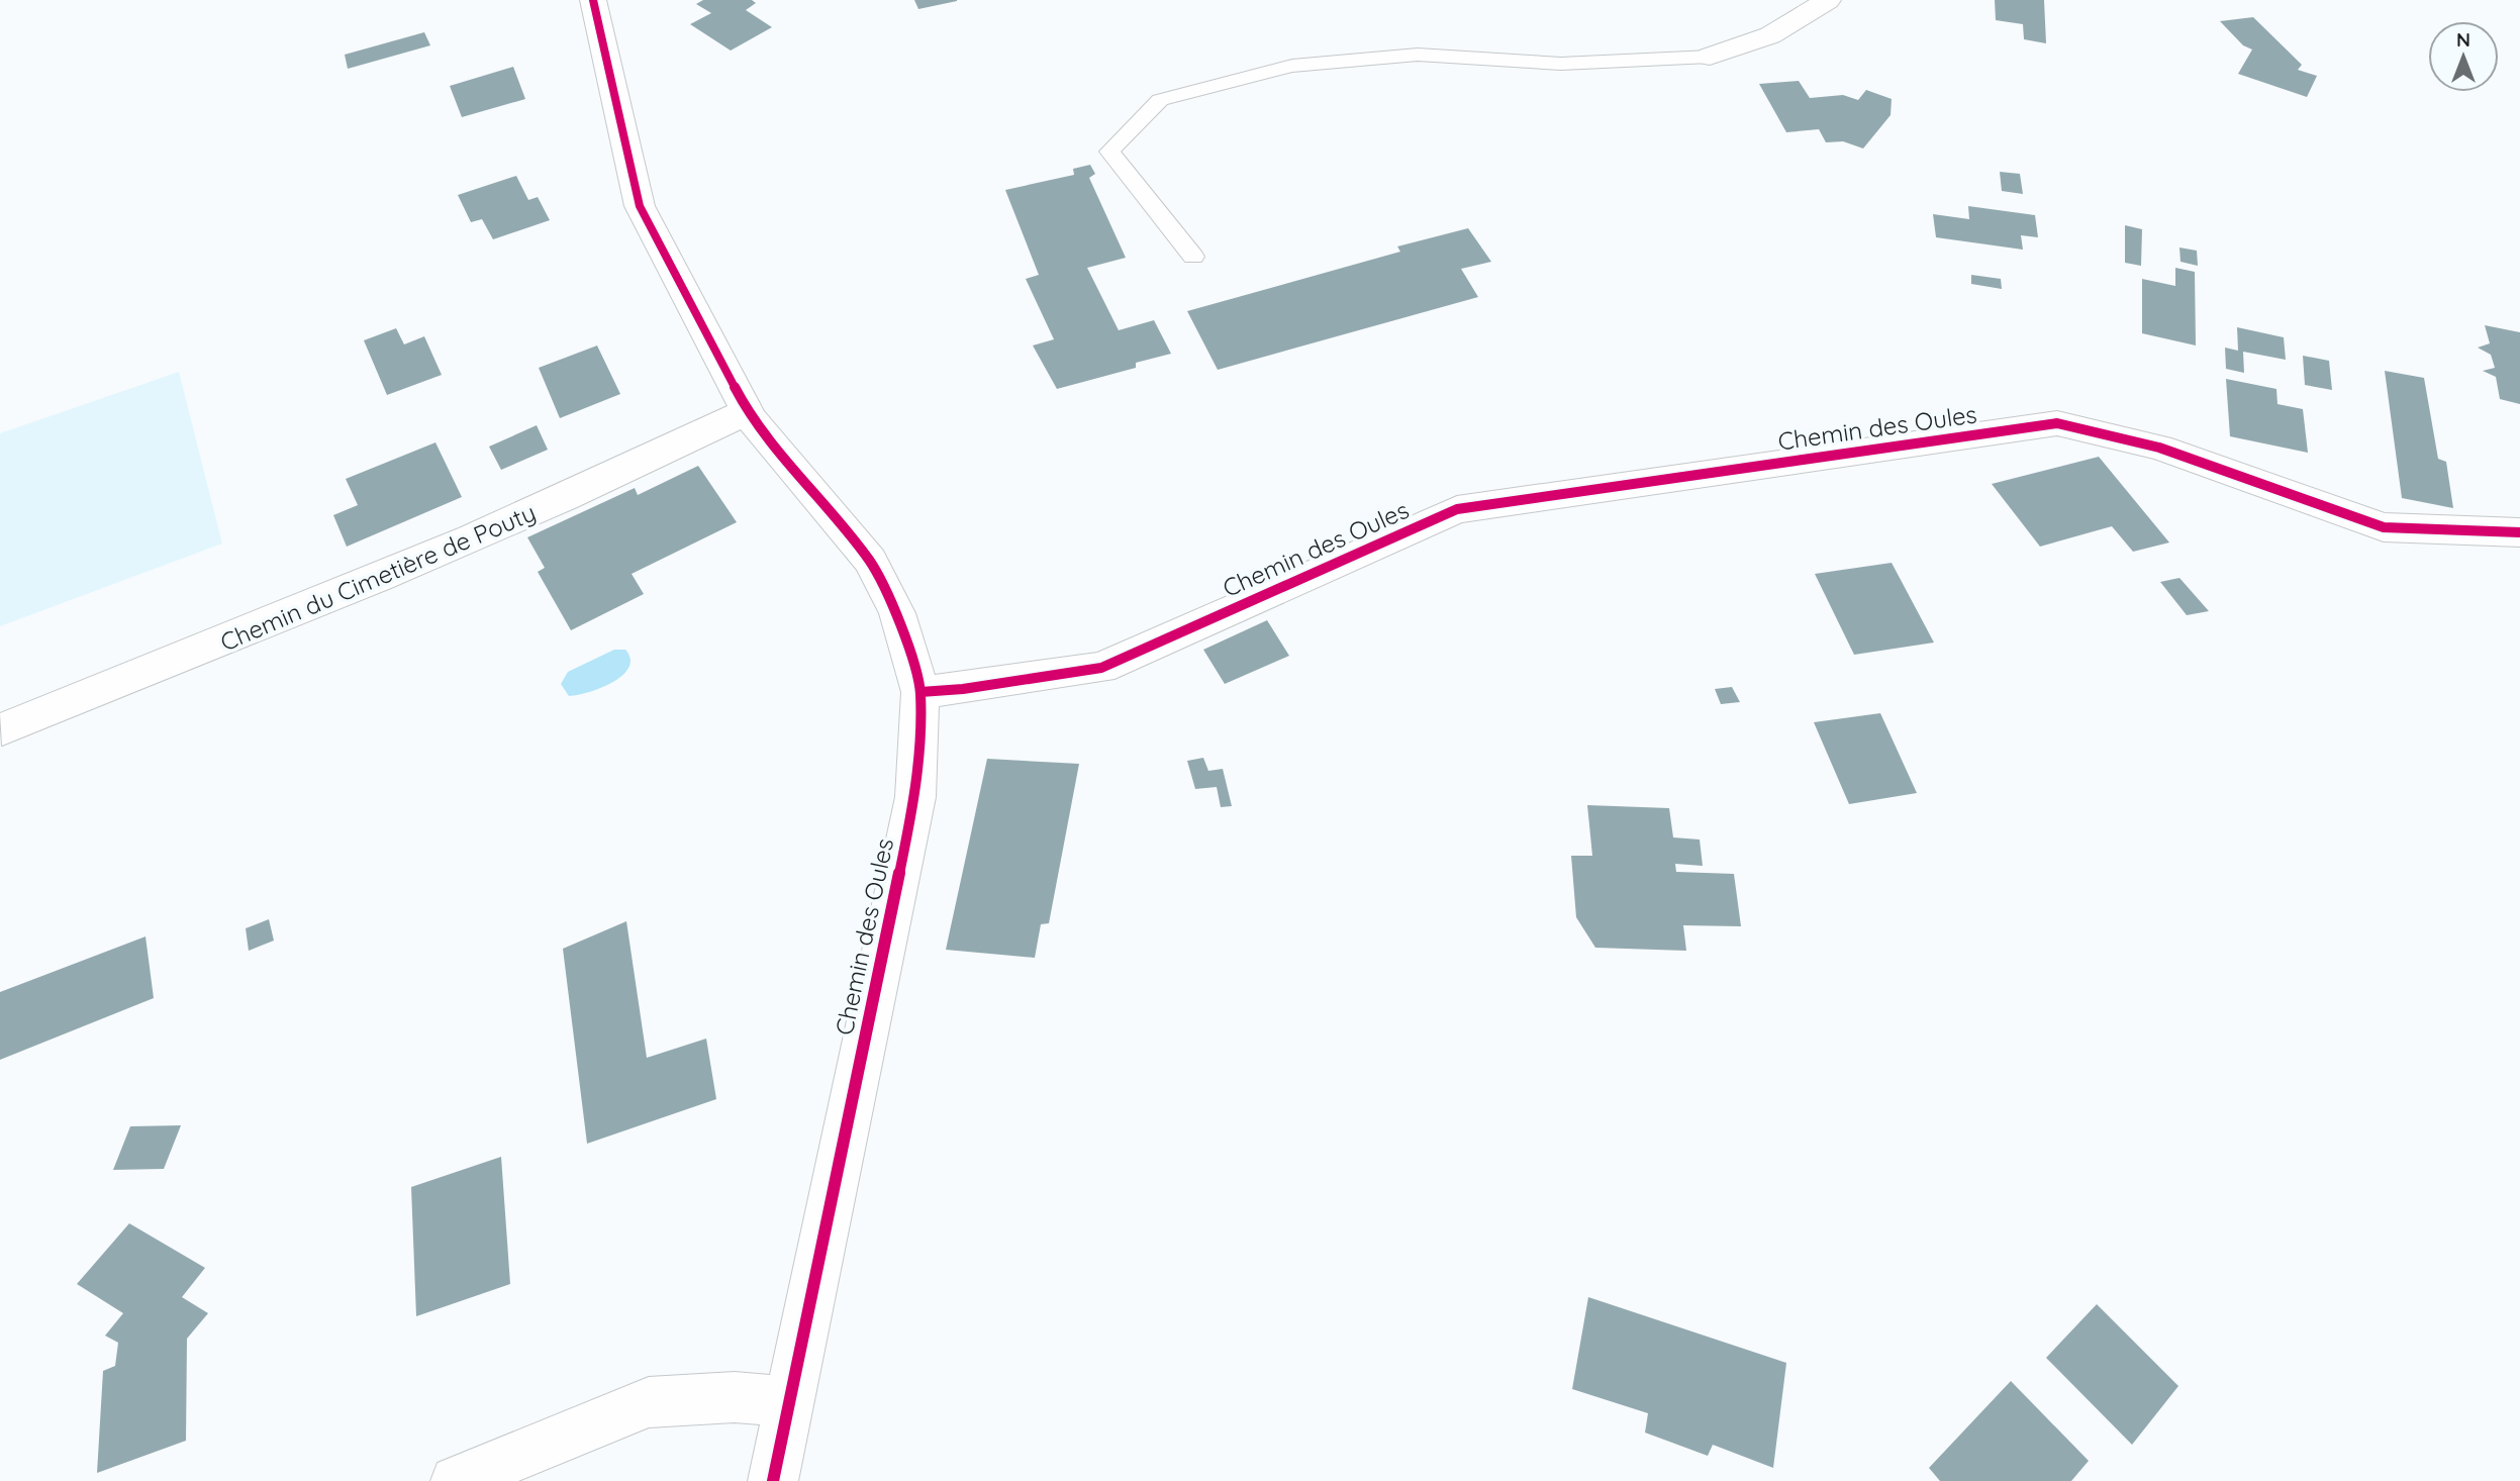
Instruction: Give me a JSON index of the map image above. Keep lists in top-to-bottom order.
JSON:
{
  "streets": {
    "street": ["Chemin des Oules", "Chemin du Cimetière de Pouty"]
  },
  "north": "top"
}
